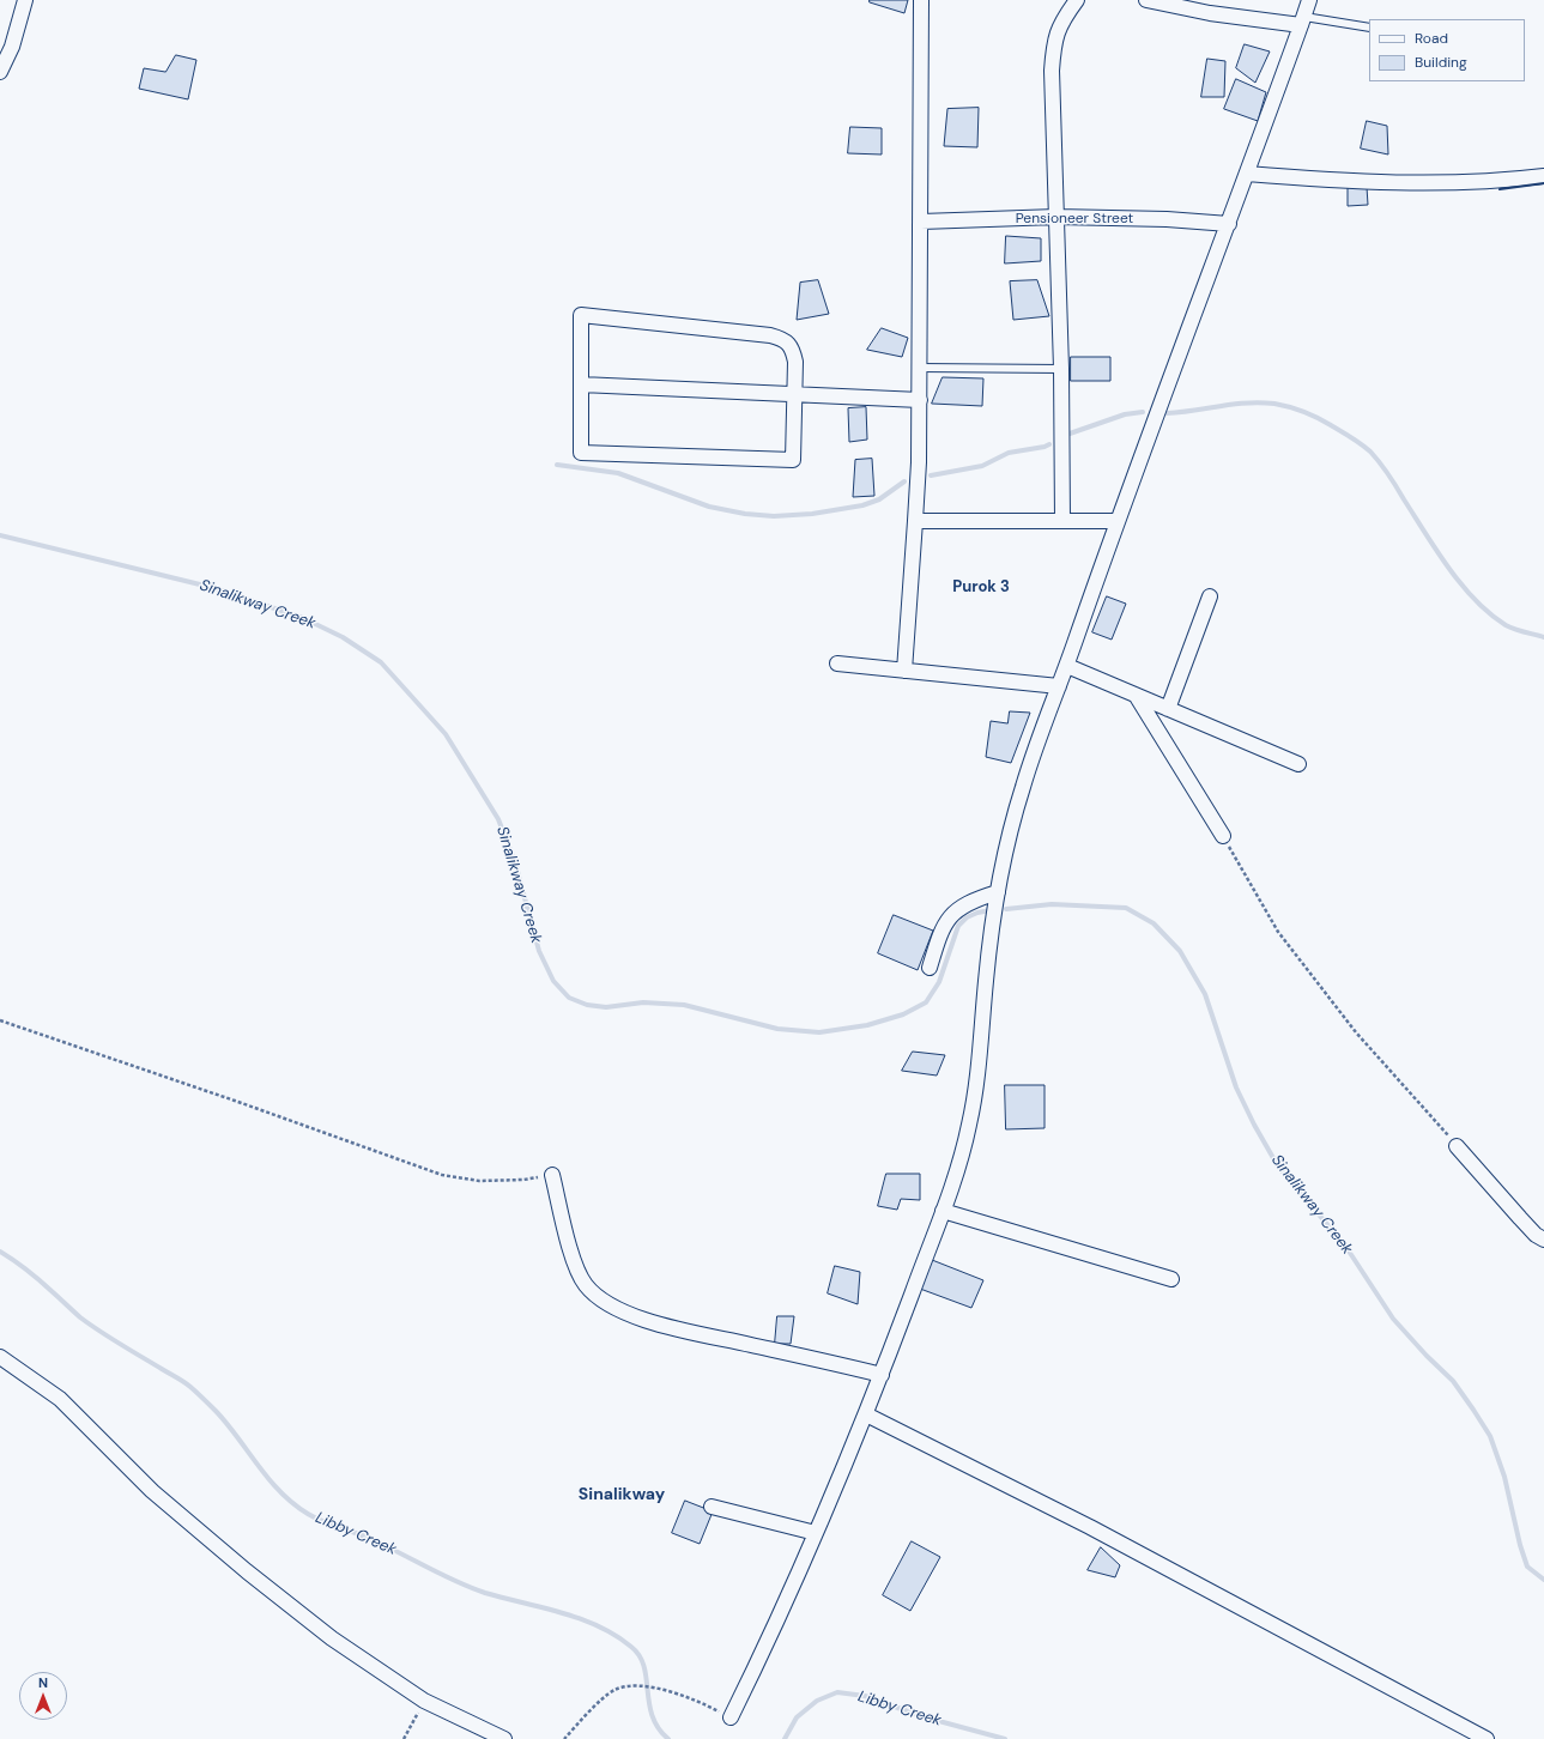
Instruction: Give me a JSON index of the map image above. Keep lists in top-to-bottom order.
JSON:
{
  "streets": {
    "street": ["Pensioneer Street"]
  },
  "districts": ["Purok 3", "Sinalikway"],
  "water": ["Sinalikway Creek", "Libby Creek"],
  "legend": ["Road", "Building"],
  "north": "top"
}
